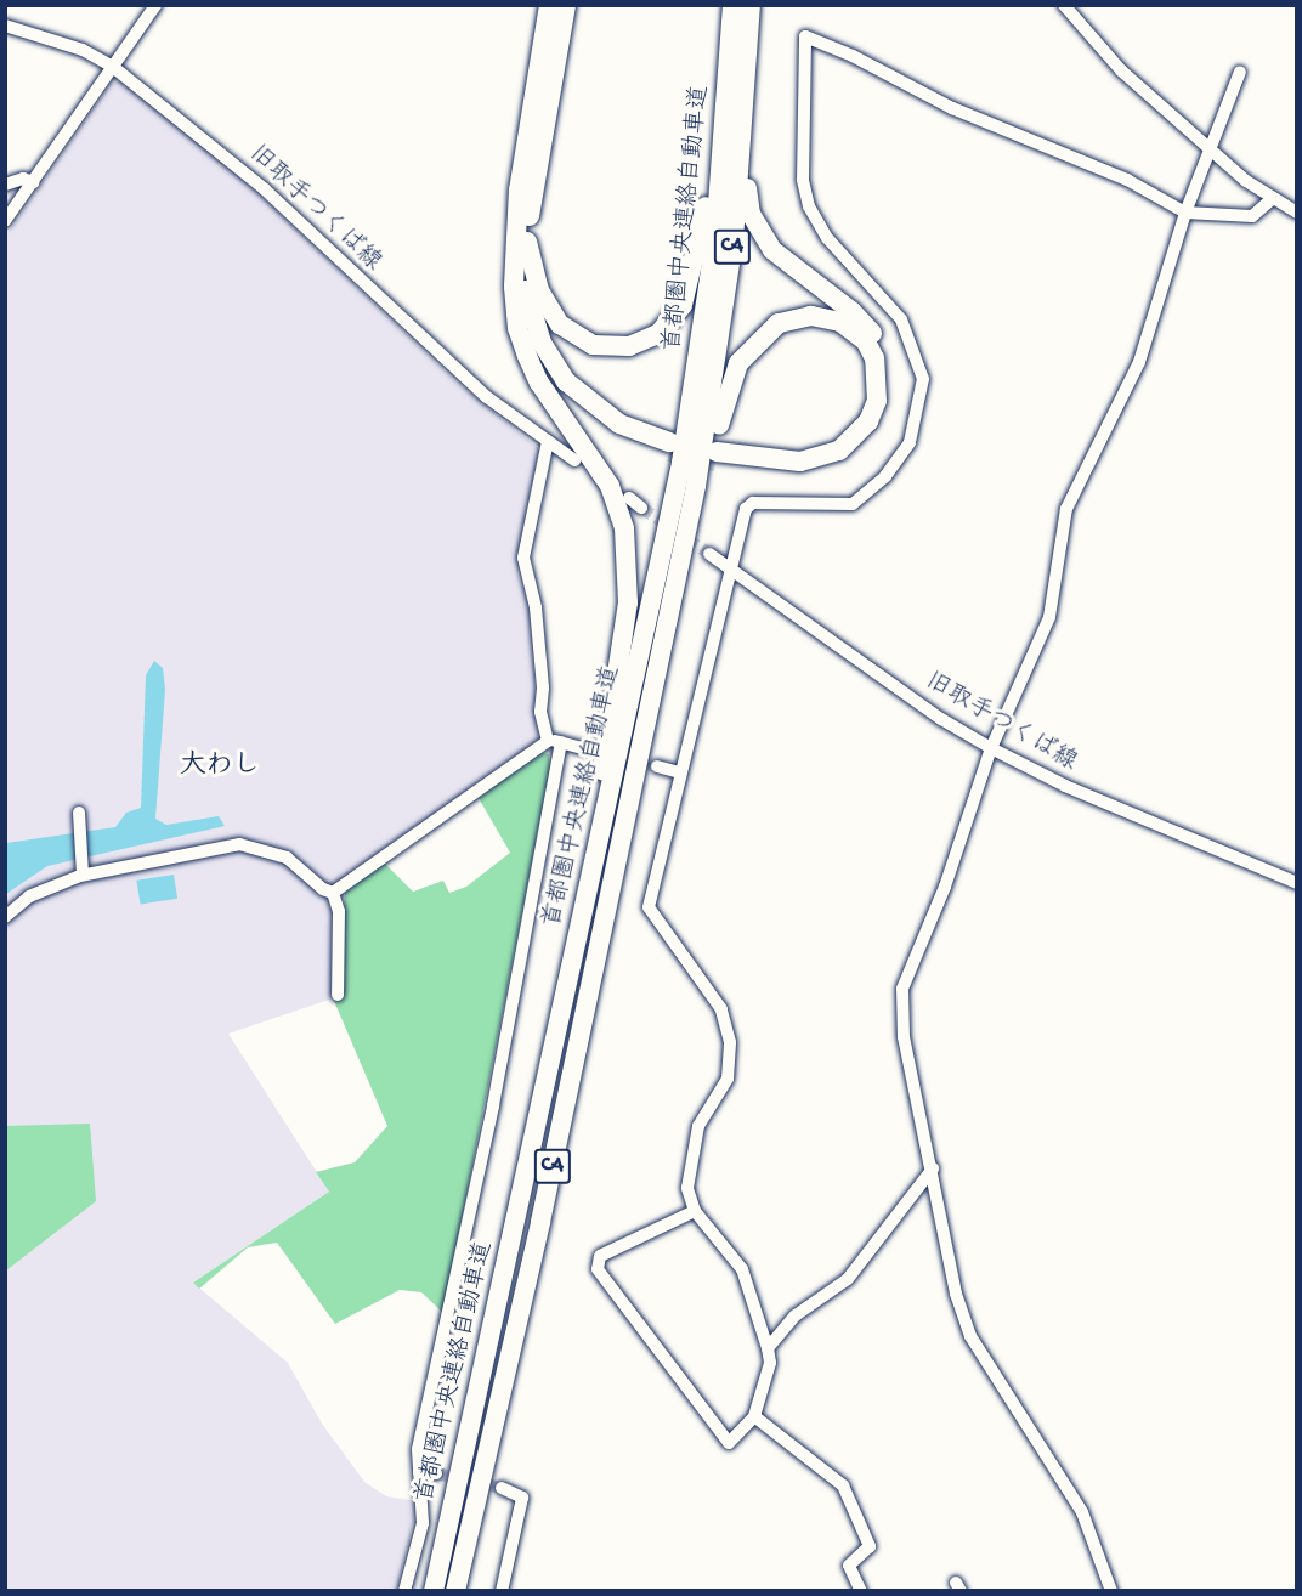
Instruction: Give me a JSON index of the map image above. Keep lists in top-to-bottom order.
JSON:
{
  "streets": {
    "highway": ["首都圏中央連絡自動車道", "C4"],
    "street": ["旧取手つくば線"]
  },
  "districts": ["大わし"]
}
